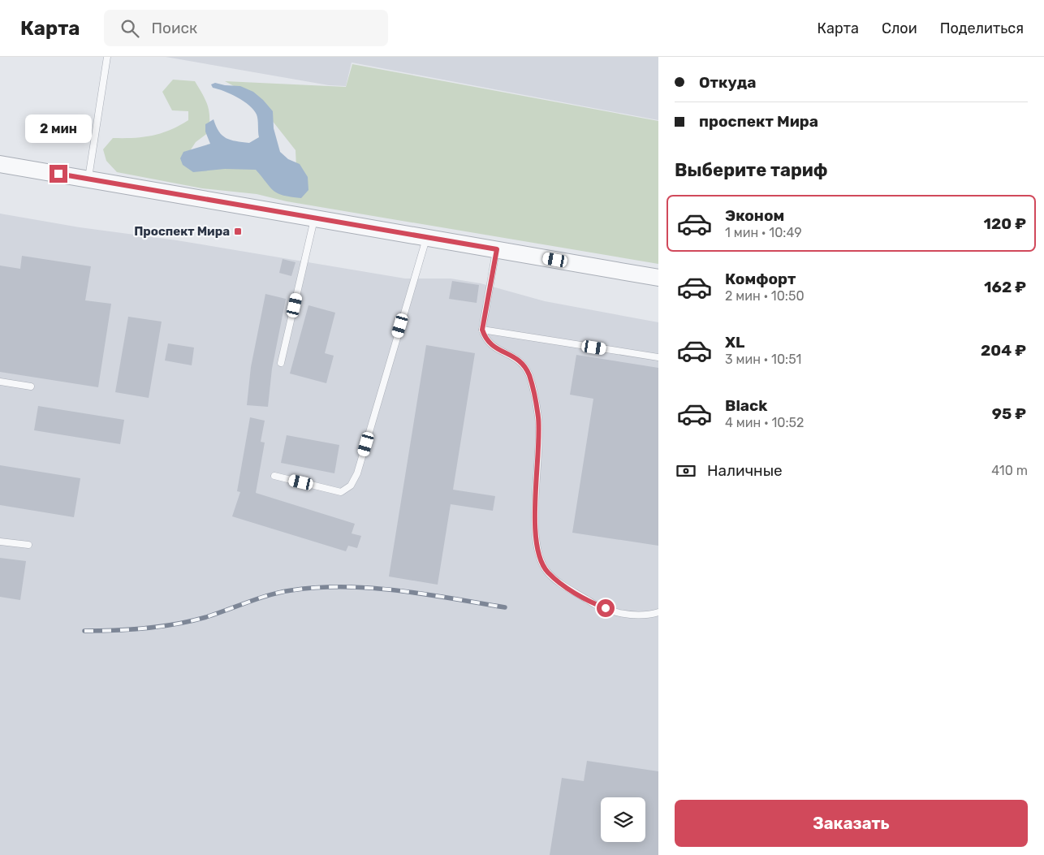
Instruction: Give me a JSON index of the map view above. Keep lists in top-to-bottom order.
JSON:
{
  "places": {
    "transit": ["Проспект Мира"]
  },
  "page": {
    "header": "Карта",
    "search": "Поиск",
    "nav": ["Карта", "Слои", "Поделиться"],
    "banner": ["Откуда", "проспект Мира"],
    "bubble": "2 мин",
    "heading": "Выберите тариф",
    "list": [
      {
        "name": "Эконом",
        "note": "1 мин · 10:49",
        "value": "120 ₽"
      },
      {
        "name": "Комфорт",
        "note": "2 мин · 10:50",
        "value": "162 ₽"
      },
      {
        "name": "XL",
        "note": "3 мин · 10:51",
        "value": "204 ₽"
      },
      {
        "name": "Black",
        "note": "4 мин · 10:52",
        "value": "95 ₽"
      }
    ],
    "pay": ["Наличные", "410 m"],
    "buttons": "Заказать"
  }
}
